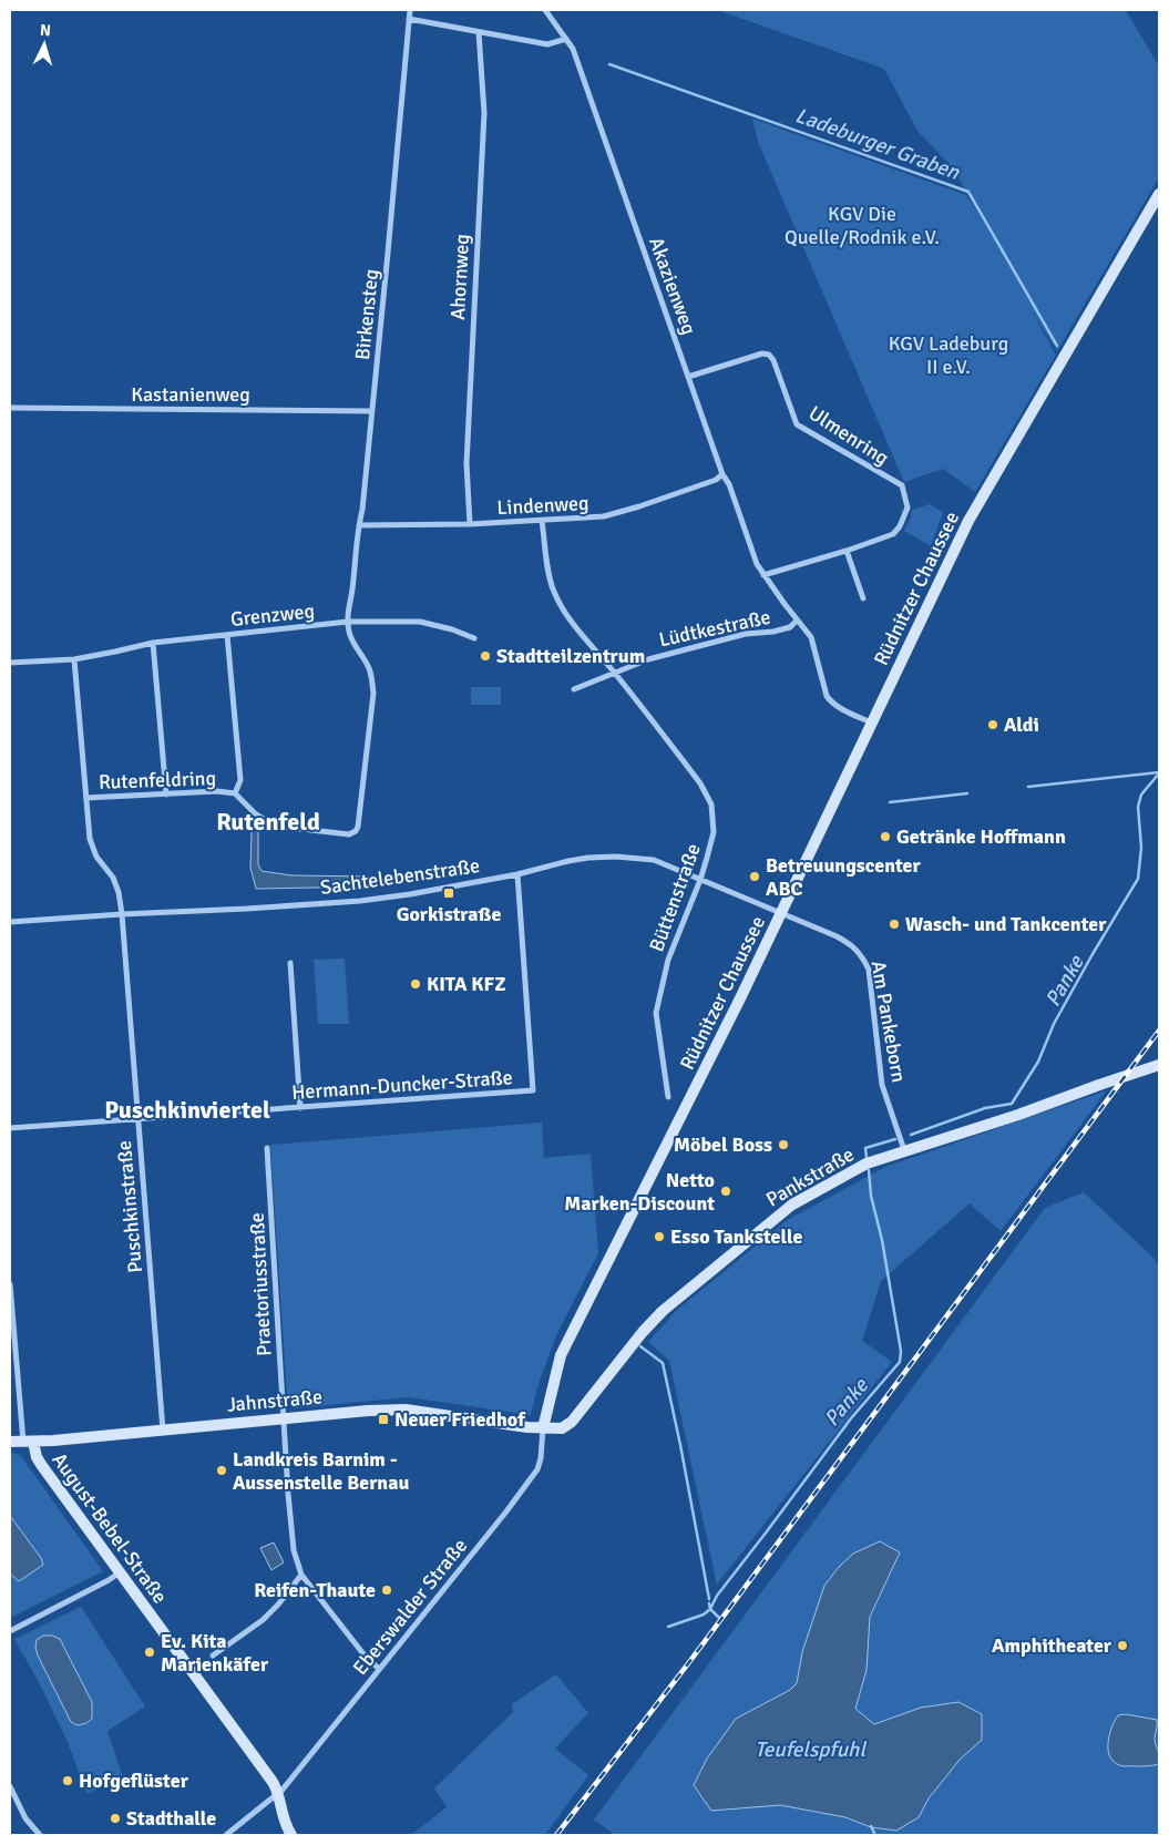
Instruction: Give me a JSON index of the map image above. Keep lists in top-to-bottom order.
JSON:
{
  "streets": {
    "main road": [
      "Rüdnitzer Chaussee",
      "Pankstraße",
      "Jahnstraße",
      "August-Bebel-Straße"
    ],
    "street": [
      "Ahornweg",
      "Akazienweg",
      "Birkensteg",
      "Kastanienweg",
      "Ulmenring",
      "Lindenweg",
      "Grenzweg",
      "Lüdtkestraße",
      "Rutenfeldring",
      "Sachtelebenstraße",
      "Büttenstraße",
      "Am Pankeborn",
      "Hermann-Duncker-Straße",
      "Puschkinstraße",
      "Praetoriusstraße",
      "Eberswalder Straße"
    ]
  },
  "crossings": [
    ["Ahornweg", "Lindenweg"],
    ["Akazienweg", "Ulmenring"],
    ["Akazienweg", "Lindenweg"],
    ["Akazienweg", "Rüdnitzer Chaussee"],
    ["Akazienweg", "Lüdtkestraße"],
    ["Birkensteg", "Kastanienweg"],
    ["Birkensteg", "Lindenweg"],
    ["Birkensteg", "Grenzweg"],
    ["Birkensteg", "Rutenfeldring"],
    ["Lindenweg", "Büttenstraße"],
    ["Rüdnitzer Chaussee", "Sachtelebenstraße"],
    ["Rüdnitzer Chaussee", "Am Pankeborn"],
    ["Rüdnitzer Chaussee", "Pankstraße"],
    ["Rüdnitzer Chaussee", "Jahnstraße"],
    ["Rüdnitzer Chaussee", "Eberswalder Straße"],
    ["Grenzweg", "Rutenfeldring"],
    ["Lüdtkestraße", "Büttenstraße"],
    ["Rutenfeldring", "Sachtelebenstraße"],
    ["Rutenfeldring", "Puschkinstraße"],
    ["Sachtelebenstraße", "Büttenstraße"],
    ["Sachtelebenstraße", "Am Pankeborn"],
    ["Sachtelebenstraße", "Hermann-Duncker-Straße"],
    ["Sachtelebenstraße", "Puschkinstraße"],
    ["Am Pankeborn", "Pankstraße"],
    ["Hermann-Duncker-Straße", "Puschkinstraße"],
    ["Pankstraße", "Jahnstraße"],
    ["Pankstraße", "Eberswalder Straße"],
    ["Puschkinstraße", "Jahnstraße"],
    ["Praetoriusstraße", "Jahnstraße"],
    ["Jahnstraße", "August-Bebel-Straße"],
    ["Jahnstraße", "Eberswalder Straße"],
    ["August-Bebel-Straße", "Eberswalder Straße"]
  ],
  "districts": ["Rutenfeld", "Puschkinviertel"],
  "water": ["Ladeburger Graben", "Panke", "Teufelspfuhl"],
  "parks": ["KGV Die Quelle/Rodnik e.V.", "KGV Ladeburg II e.V."],
  "places": {
    "other": [
      "Stadtteilzentrum",
      "Aldi",
      "Getränke Hoffmann",
      "Betreuungscenter ABC",
      "Wasch- und Tankcenter",
      "KITA KFZ",
      "Möbel Boss",
      "Netto Marken-Discount",
      "Esso Tankstelle",
      "Landkreis Barnim - Aussenstelle Bernau",
      "Reifen-Thaute",
      "Amphitheater",
      "Ev. Kita Marienkäfer",
      "Hofgeflüster",
      "Stadthalle"
    ],
    "transit": ["Gorkistraße", "Neuer Friedhof"]
  },
  "north": "top"
}
